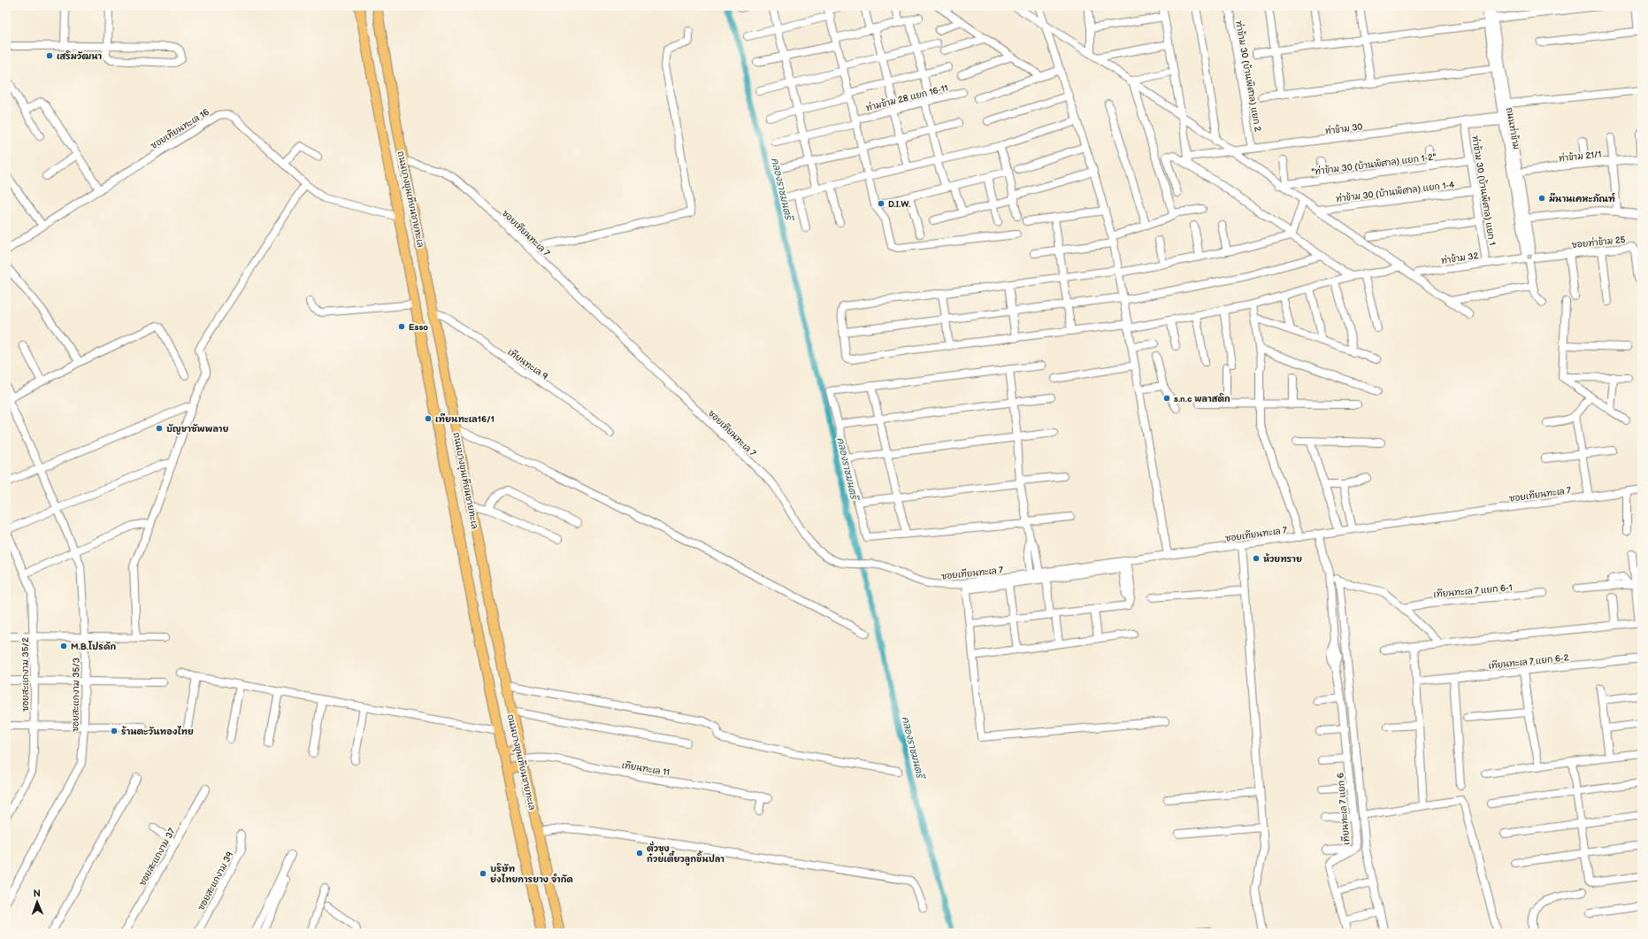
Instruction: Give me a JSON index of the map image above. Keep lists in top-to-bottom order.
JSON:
{
  "streets": {
    "main road": ["ถนนบางขุนเทียนชายทะเล"],
    "street": [
      "ท่าข้าม 30 (บ้านพิศาล) แยก 2",
      "ท่ามข้าม 28 แยก 16-11",
      "ซอยเทียนทะเล 16",
      "ท่าข้าม 30",
      "ถนนท่าข้าม",
      "ท่าข้าม 21/1",
      "\"ท่าข้าม 30 (บ้านพิศาล) แยก 1-2\"",
      "ท่าข้าม 30 (บ้านพิศาล) แยก 1",
      "ท่าข้าม 30 (บ้านพิศาล) แยก 1-4",
      "ซอยเทียนทะเล 7",
      "ซอยท่าข้าม 25",
      "ท่าข้าม 32",
      "เทียนทะเล 9",
      "เทียนทะเล 7 แยก 6-1",
      "เทียนทะเล 7 แยก 6-2",
      "ซอยสะแกงาม 35/2",
      "ซอยสะแกงาม 35/3",
      "เทียนทะเล 11",
      "เทียนทะเล 7 แยก 6",
      "ซอยสะแกงาม 37",
      "ซอยสะแกงาม 39"
    ]
  },
  "crossings": [
    ["ท่าข้าม 30 (บ้านพิศาล) แยก 2", "ท่าข้าม 30"],
    ["ซอยเทียนทะเล 16", "ถนนบางขุนเทียนชายทะเล"],
    ["ท่าข้าม 30", "ถนนท่าข้าม"],
    ["ท่าข้าม 30", "ท่าข้าม 30 (บ้านพิศาล) แยก 1"],
    ["ถนนท่าข้าม", "ท่าข้าม 21/1"],
    ["ถนนท่าข้าม", "ซอยท่าข้าม 25"],
    ["ถนนท่าข้าม", "ท่าข้าม 32"],
    ["\"ท่าข้าม 30 (บ้านพิศาล) แยก 1-2\"", "ท่าข้าม 30 (บ้านพิศาล) แยก 1"],
    ["ท่าข้าม 30 (บ้านพิศาล) แยก 1", "ท่าข้าม 30 (บ้านพิศาล) แยก 1-4"],
    ["ท่าข้าม 30 (บ้านพิศาล) แยก 1", "ท่าข้าม 32"],
    ["ถนนบางขุนเทียนชายทะเล", "ซอยเทียนทะเล 7"],
    ["ถนนบางขุนเทียนชายทะเล", "เทียนทะเล 9"],
    ["ถนนบางขุนเทียนชายทะเล", "เทียนทะเล 11"],
    ["ซอยเทียนทะเล 7", "เทียนทะเล 7 แยก 6"],
    ["ซอยท่าข้าม 25", "ท่าข้าม 32"]
  ],
  "water": ["คลองราชมนตรี"],
  "places": [
    "เสริมวัฒนา",
    "มีนานเคหะภัณฑ์",
    "D.I.W.",
    "Esso",
    "s.n.c พลาสติก",
    "เทียนทะเล16/1",
    "บัญชาซัพพลาย",
    "ห้วยทราย",
    "M.B.โปรดัก",
    "ร้านตะวันทองไทย",
    "ตั่วซุง ก๋วยเตี๋ยวลูกชิ้นปลา",
    "บริษัท ย่งไทยการยาง จำกัด"
  ],
  "north": "top"
}
